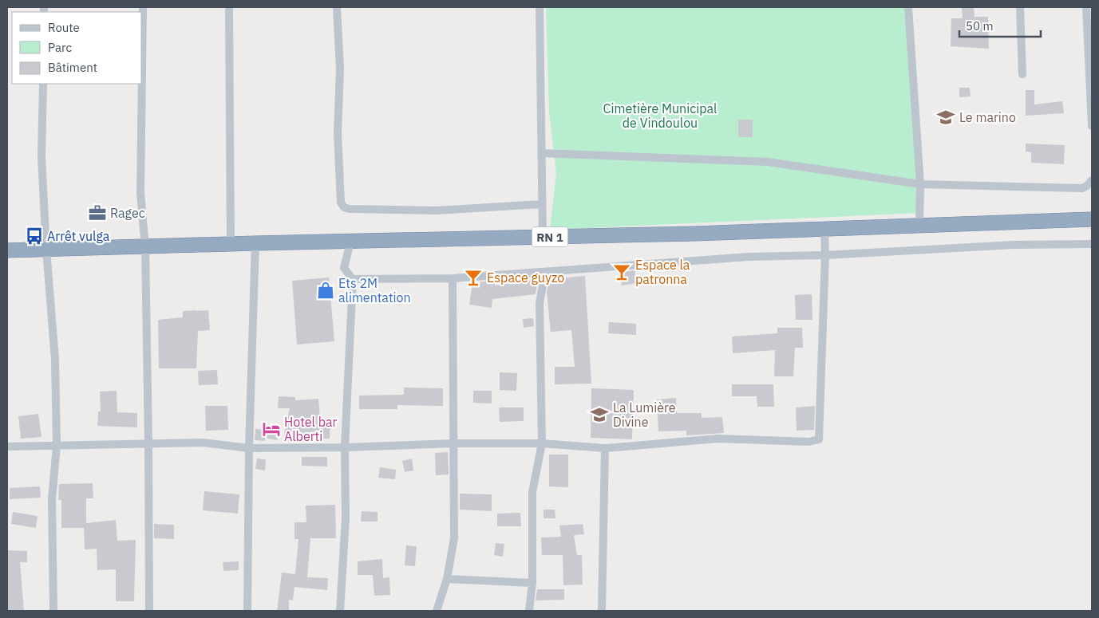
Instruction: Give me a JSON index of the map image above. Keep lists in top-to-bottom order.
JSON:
{
  "streets": {
    "highway": ["RN 1"]
  },
  "parks": ["Cimetière Municipal de Vindoulou"],
  "places": {
    "school or university": ["Le marino", "La Lumière Divine"],
    "office": ["Ragec"],
    "bus stop": ["Arrêt vulga"],
    "bar": ["Espace la patronna", "Espace guyzo"],
    "shop": ["Ets 2M alimentation"],
    "hotel": ["Hotel bar Alberti"]
  },
  "legend": ["Route", "Parc", "Bâtiment"],
  "scale_bar": "50 m"
}
